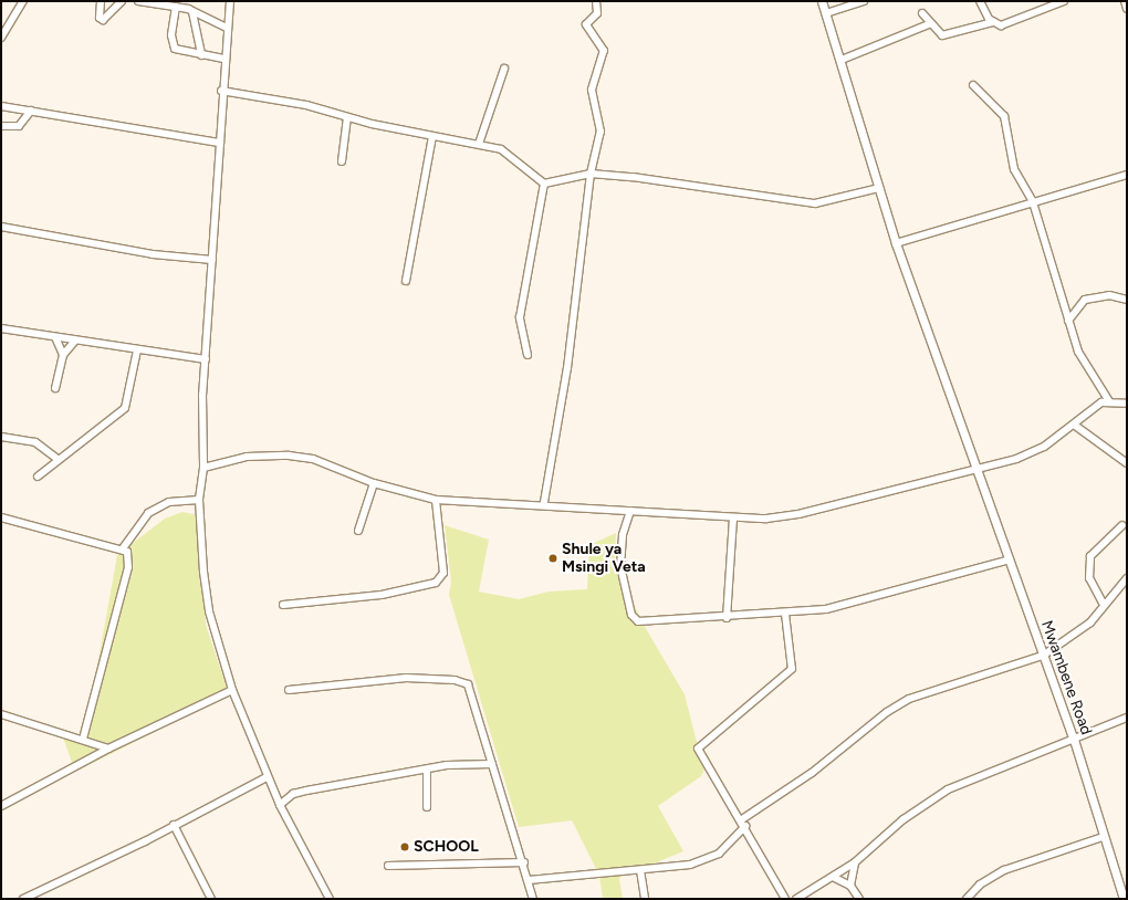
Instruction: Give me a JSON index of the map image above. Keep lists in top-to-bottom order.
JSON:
{
  "streets": {
    "street": ["Mwambene Road"]
  },
  "places": ["Shule ya Msingi Veta", "SCHOOL"]
}
